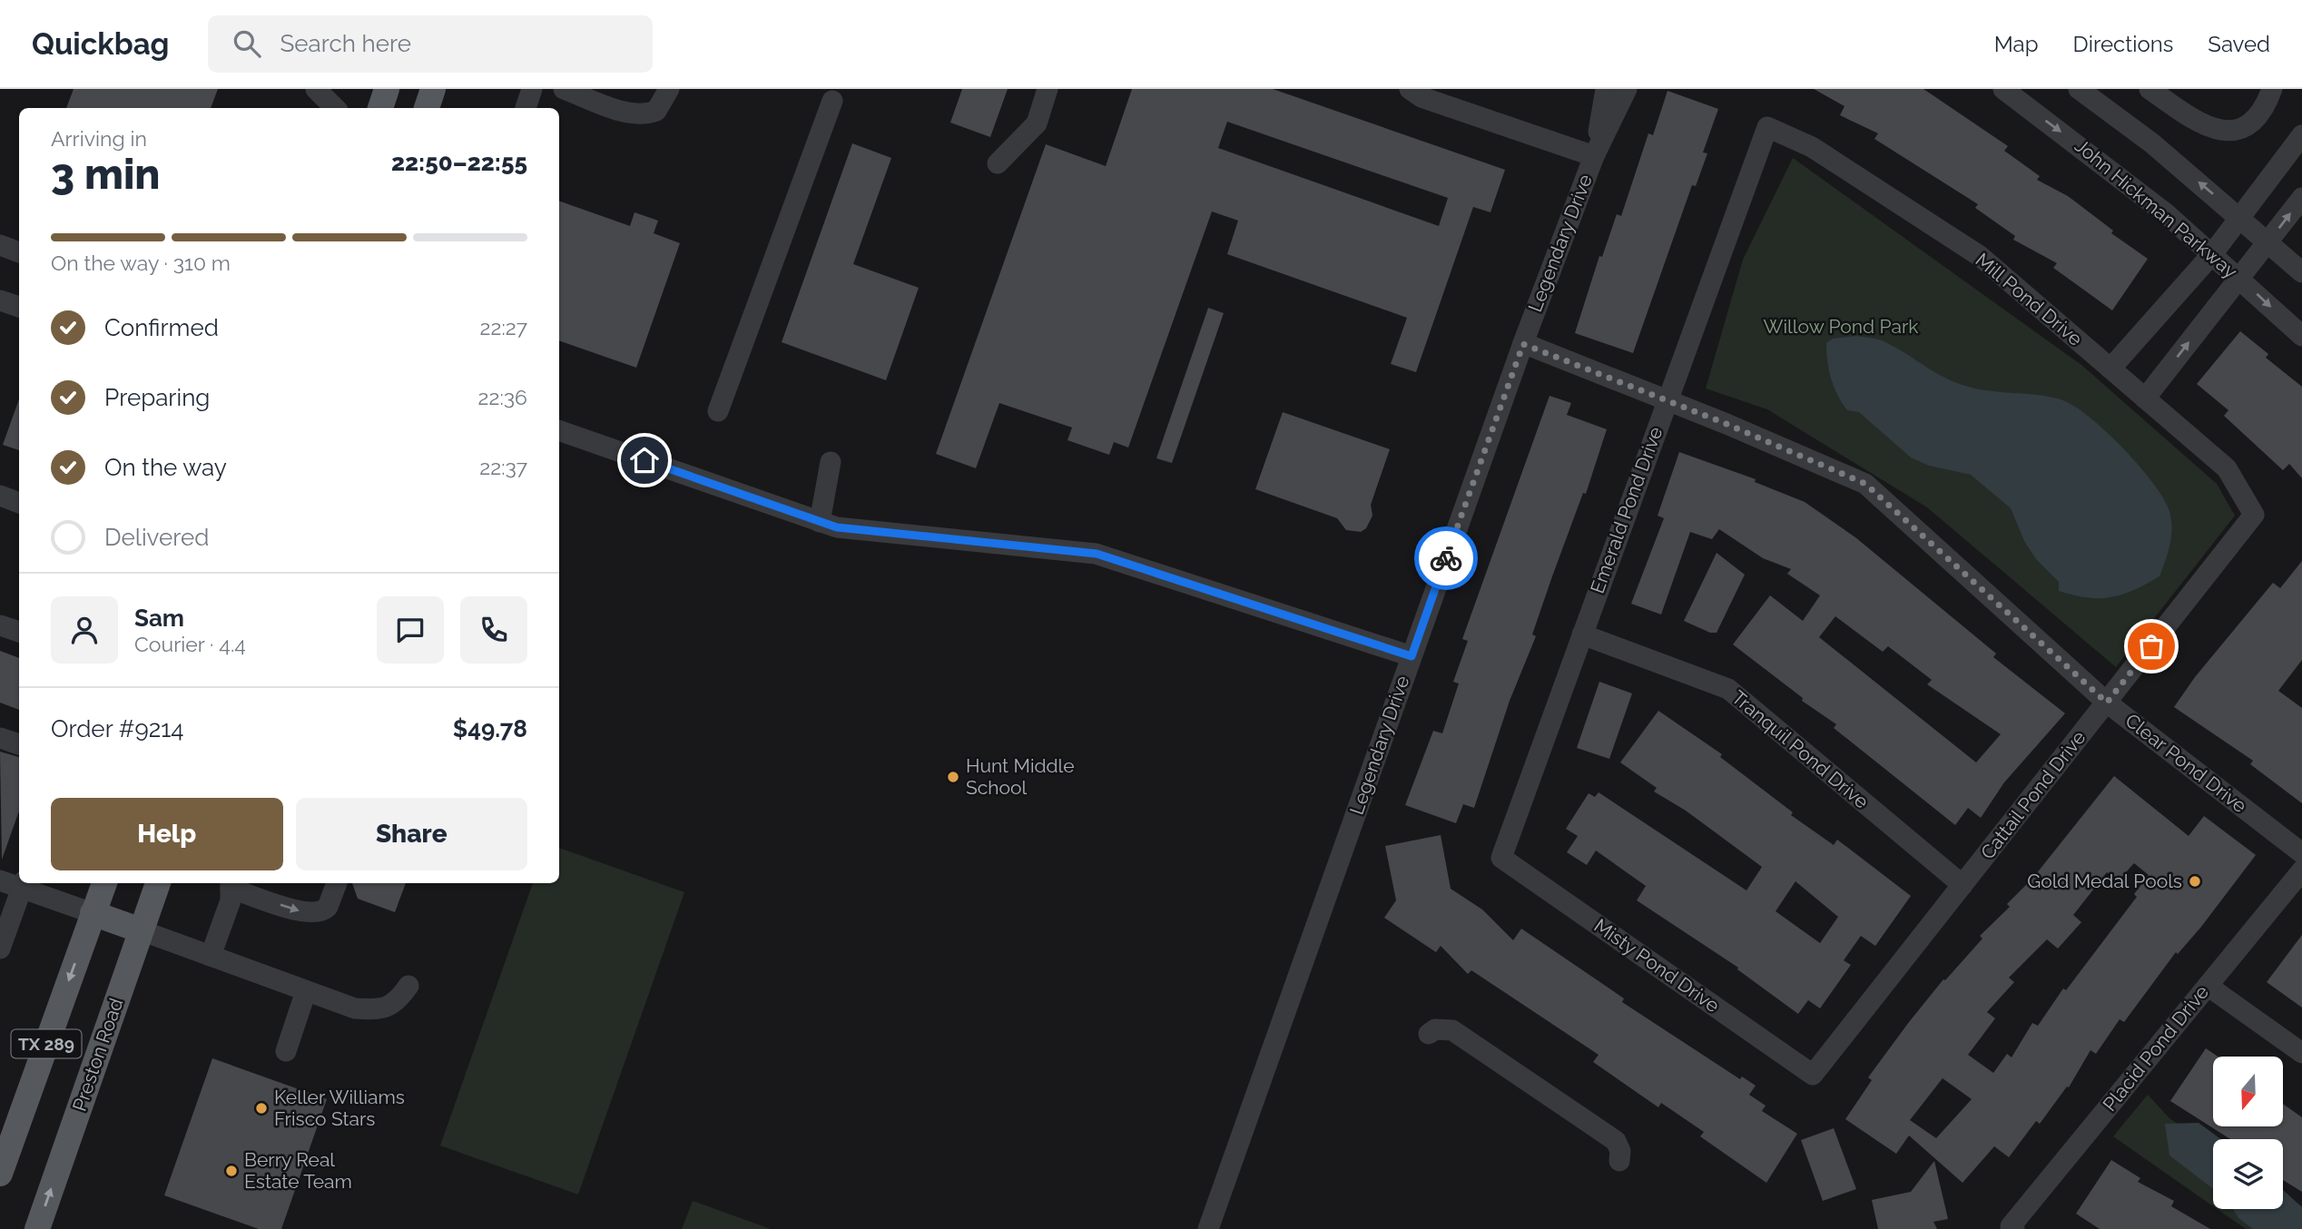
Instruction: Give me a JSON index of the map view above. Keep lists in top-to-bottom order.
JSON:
{
  "streets": {
    "main road": ["TX 289", "Preston Road"],
    "street": [
      "John Hickman Parkway",
      "Legendary Drive",
      "Mill Pond Drive",
      "Emerald Pond Drive",
      "Tranquil Pond Drive",
      "Clear Pond Drive",
      "Cattail Pond Drive",
      "Misty Pond Drive",
      "Placid Pond Drive"
    ]
  },
  "crossings": [
    ["Legendary Drive", "Clear Pond Drive"],
    ["Mill Pond Drive", "Emerald Pond Drive"],
    ["Mill Pond Drive", "Cattail Pond Drive"],
    ["Emerald Pond Drive", "Tranquil Pond Drive"],
    ["Emerald Pond Drive", "Clear Pond Drive"],
    ["Emerald Pond Drive", "Misty Pond Drive"],
    ["Tranquil Pond Drive", "Cattail Pond Drive"],
    ["Clear Pond Drive", "Cattail Pond Drive"],
    ["Cattail Pond Drive", "Misty Pond Drive"]
  ],
  "parks": ["Willow Pond Park"],
  "places": [
    "Hunt Middle School",
    "Gold Medal Pools",
    "Keller Williams Frisco Stars",
    "Berry Real Estate Team"
  ],
  "north": "bottom",
  "page": {
    "header": "Quickbag",
    "search": "Search here",
    "nav": ["Map", "Directions", "Saved"],
    "heading": ["3 min", "Arriving in", "22:50–22:55"],
    "panel": [
      "Sam",
      "Courier · 4.4",
      "Order #9214",
      "$49.78"
    ],
    "bar": "On the way · 310 m",
    "list": [
      ["Confirmed", "22:27"],
      ["Preparing", "22:36"],
      ["On the way", "22:37"],
      "Delivered"
    ],
    "buttons": ["Help", "Share"]
  }
}
